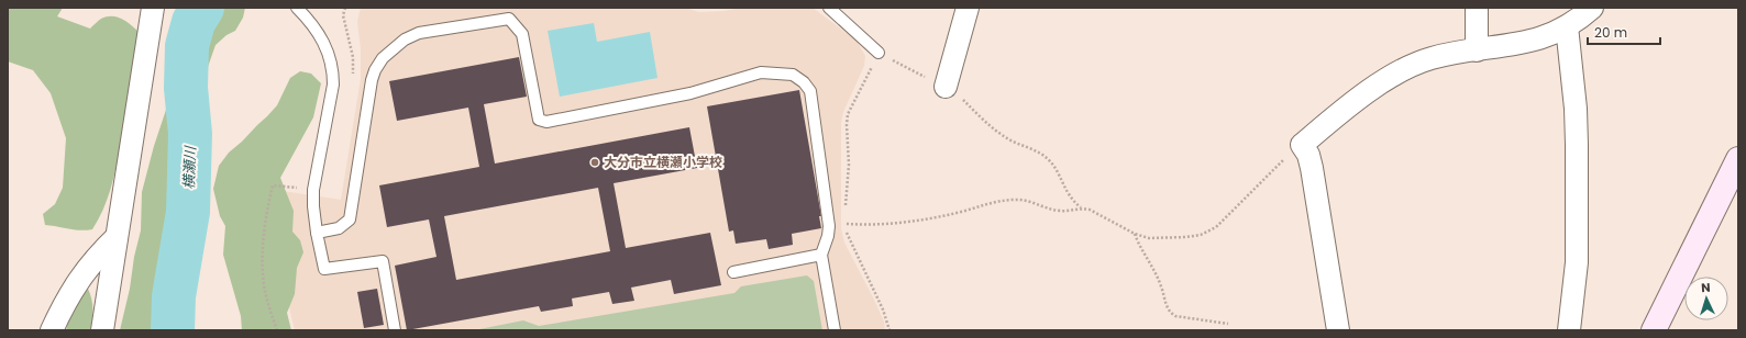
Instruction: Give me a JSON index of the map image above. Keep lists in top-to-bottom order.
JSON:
{
  "water": ["横瀬川"],
  "places": ["大分市立横瀬小学校"],
  "scale_bar": "20 m",
  "north": "top"
}
